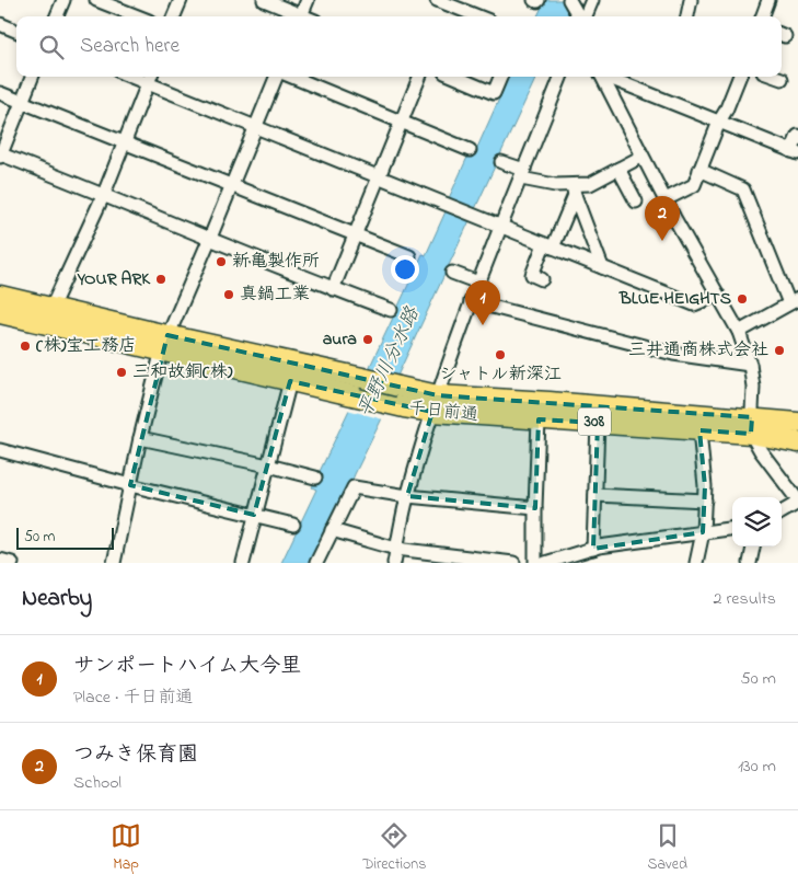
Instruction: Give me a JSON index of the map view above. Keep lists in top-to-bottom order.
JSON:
{
  "streets": {
    "highway": ["千日前通", "308"]
  },
  "water": ["平野川分水路"],
  "places": [
    "新亀製作所",
    "YOUR ARK",
    "真鍋工業",
    "BLUE HEIGHTS",
    "aura",
    "(株)宝工務店",
    "三井通商株式会社",
    "シャトル新深江",
    "三和故銅(株)"
  ],
  "scale_bar": "50 m",
  "page": {
    "search": "Search here",
    "pins": ["2", "1"],
    "scale": "50 m",
    "heading": ["Nearby", "2 results"],
    "list": [
      {
        "mark": "1",
        "name": "サンポートハイム大今里",
        "note": "Place · 千日前通",
        "value": "50 m"
      },
      {
        "mark": "2",
        "name": "つみき保育園",
        "note": "School",
        "value": "130 m"
      }
    ],
    "nav": ["Map", "Directions", "Saved"]
  }
}
